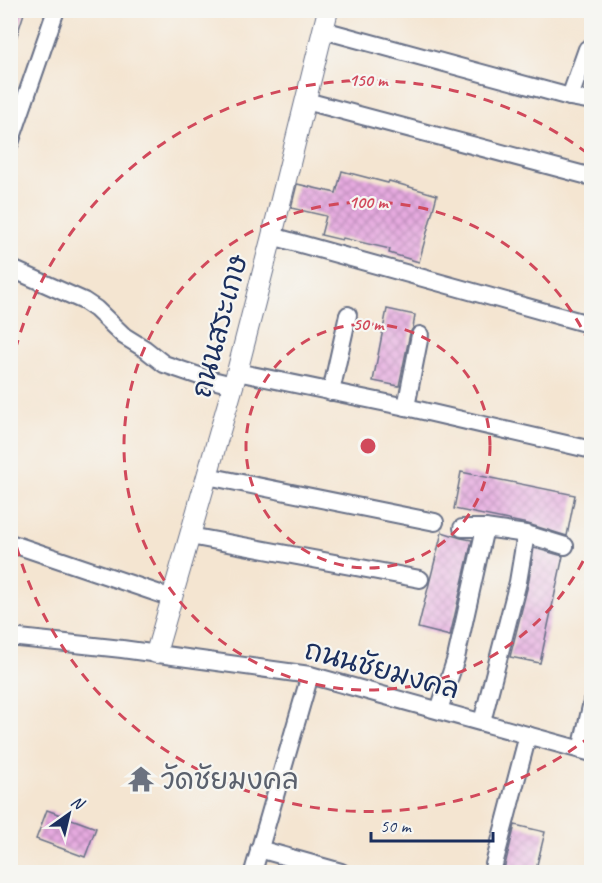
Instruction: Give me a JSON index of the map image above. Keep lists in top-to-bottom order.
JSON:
{
  "streets": {
    "street": ["ถนนสระเกษ", "ถนนชัยมงคล"]
  },
  "crossings": [
    ["ถนนสระเกษ", "ถนนชัยมงคล"]
  ],
  "places": {
    "temple": ["วัดชัยมงคล"]
  },
  "scale_bar": "50 m",
  "north": "top right",
  "rings": ["150 m", "100 m", "50 m"]
}
